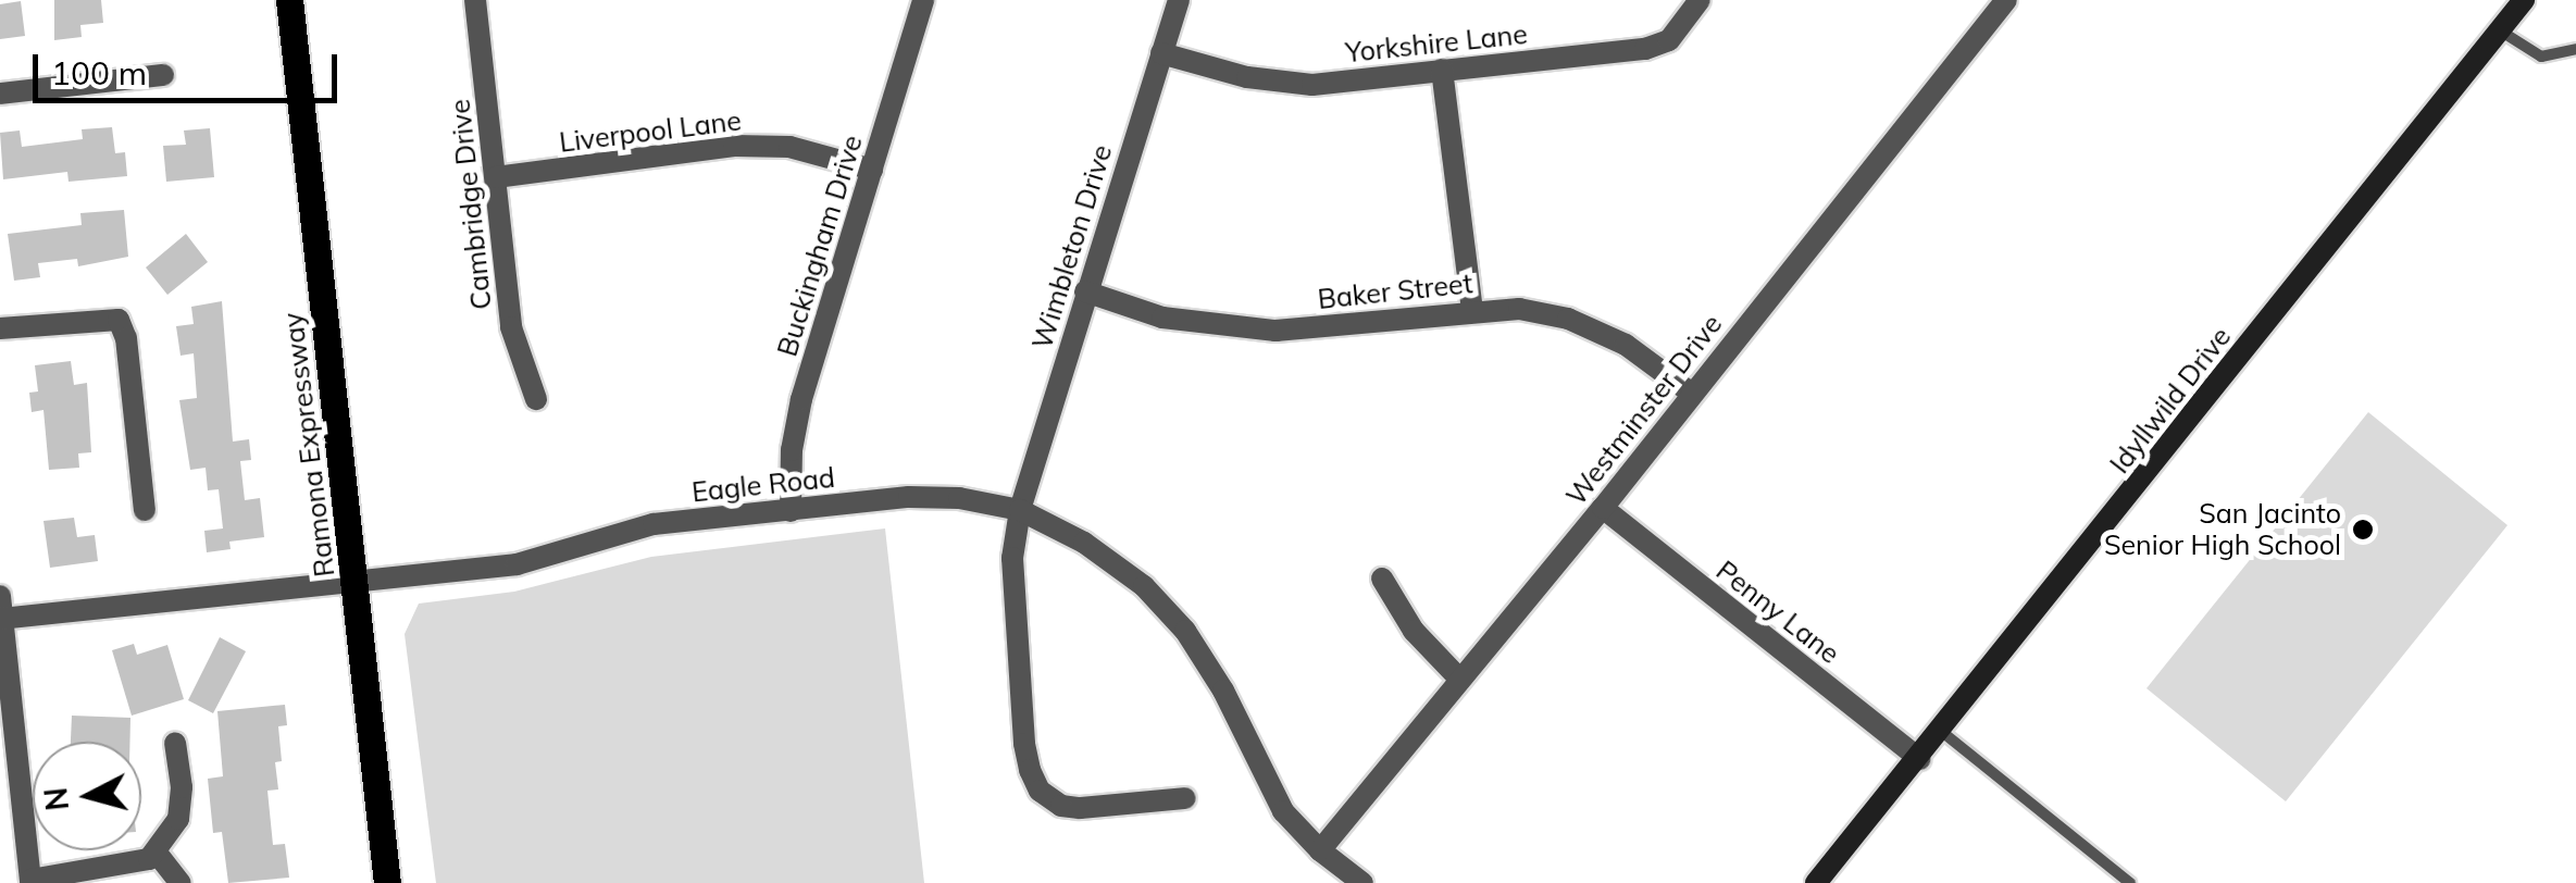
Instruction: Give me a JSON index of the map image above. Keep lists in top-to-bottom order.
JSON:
{
  "streets": {
    "main road": ["Ramona Expressway"],
    "street": [
      "Yorkshire Lane",
      "Liverpool Lane",
      "Cambridge Drive",
      "Buckingham Drive",
      "Wimbleton Drive",
      "Baker Street",
      "Idyllwild Drive",
      "Westminster Drive",
      "Eagle Road",
      "Penny Lane"
    ]
  },
  "crossings": [
    ["Yorkshire Lane", "Wimbleton Drive"],
    ["Liverpool Lane", "Cambridge Drive"],
    ["Liverpool Lane", "Buckingham Drive"],
    ["Buckingham Drive", "Eagle Road"],
    ["Wimbleton Drive", "Baker Street"],
    ["Wimbleton Drive", "Eagle Road"],
    ["Baker Street", "Westminster Drive"],
    ["Idyllwild Drive", "Penny Lane"],
    ["Westminster Drive", "Eagle Road"],
    ["Westminster Drive", "Penny Lane"],
    ["Ramona Expressway", "Eagle Road"]
  ],
  "places": ["San Jacinto Senior High School"],
  "scale_bar": "100 m",
  "north": "left"
}
